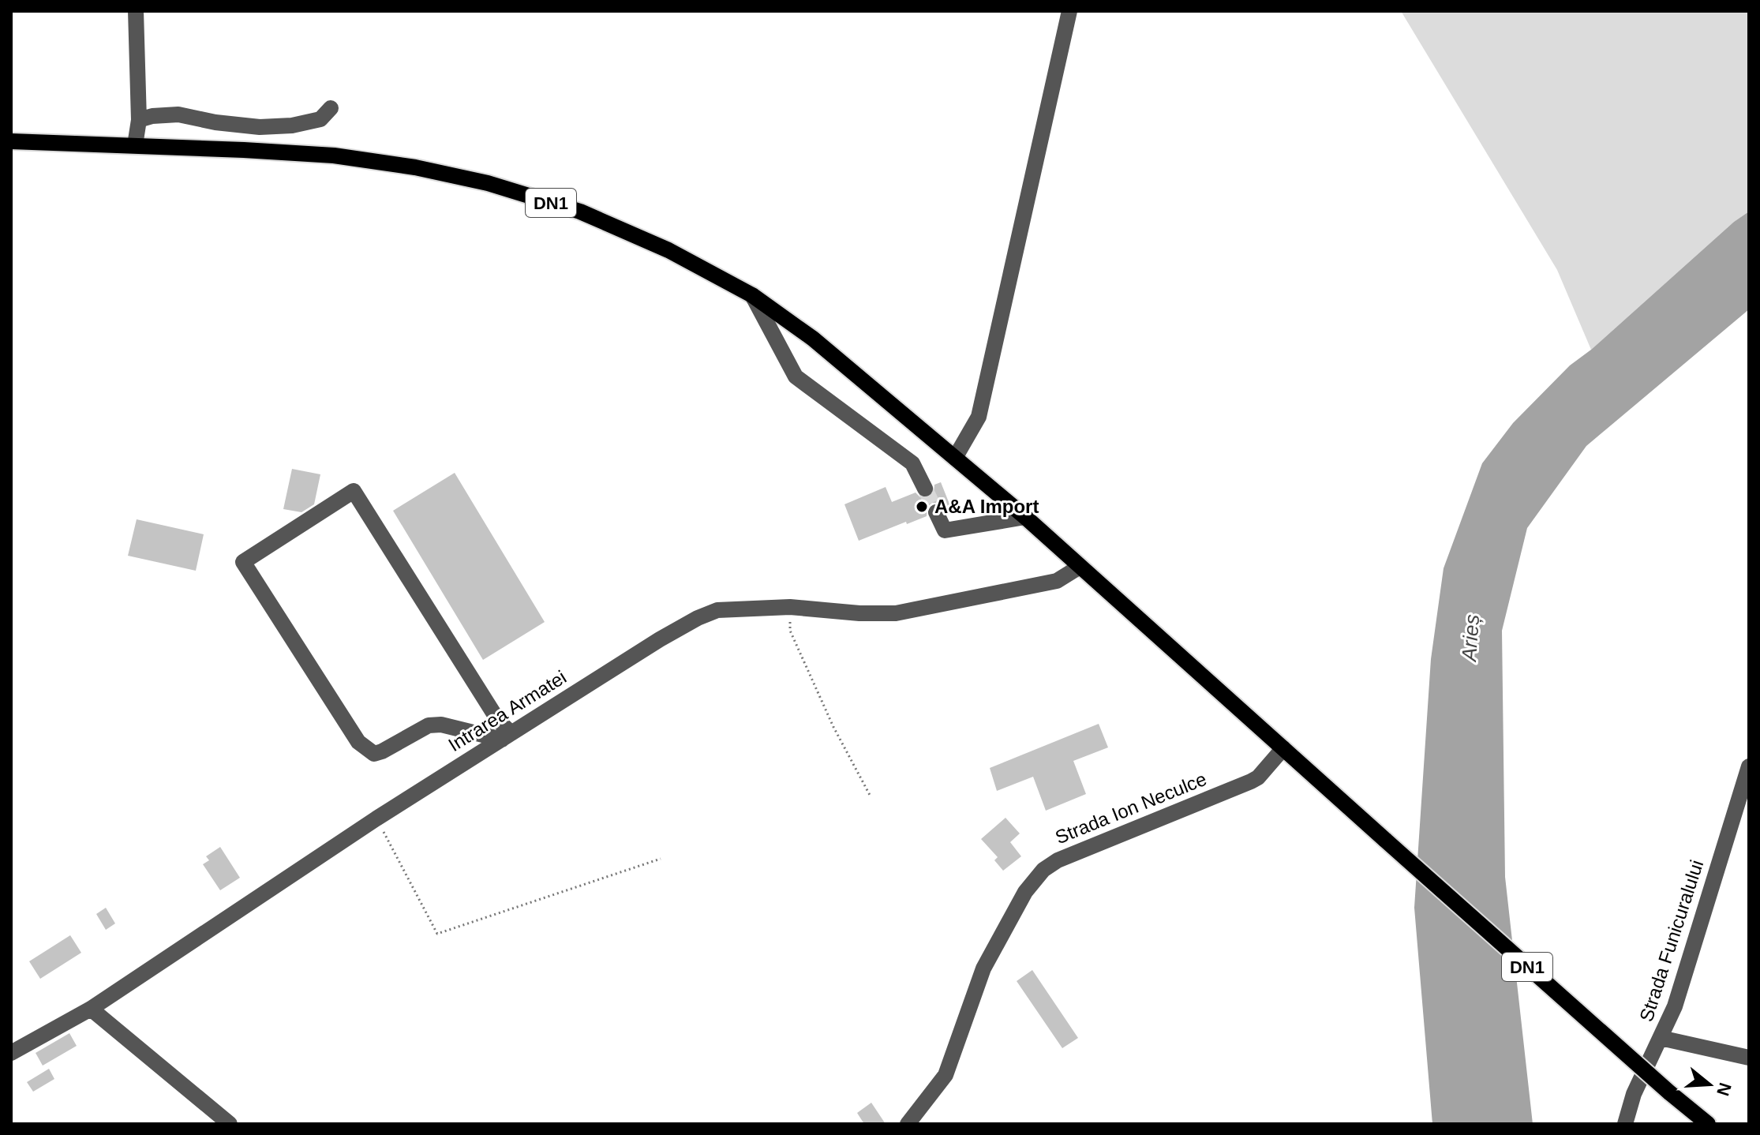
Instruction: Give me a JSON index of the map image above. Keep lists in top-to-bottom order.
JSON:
{
  "streets": {
    "main road": ["DN1"],
    "street": ["Intrarea Armatei", "Strada Ion Neculce", "Strada Funicuralului"]
  },
  "crossings": [
    ["DN1", "Intrarea Armatei"],
    ["DN1", "Strada Ion Neculce"]
  ],
  "water": ["Arieș"],
  "places": ["A&A Import"],
  "north": "right"
}
